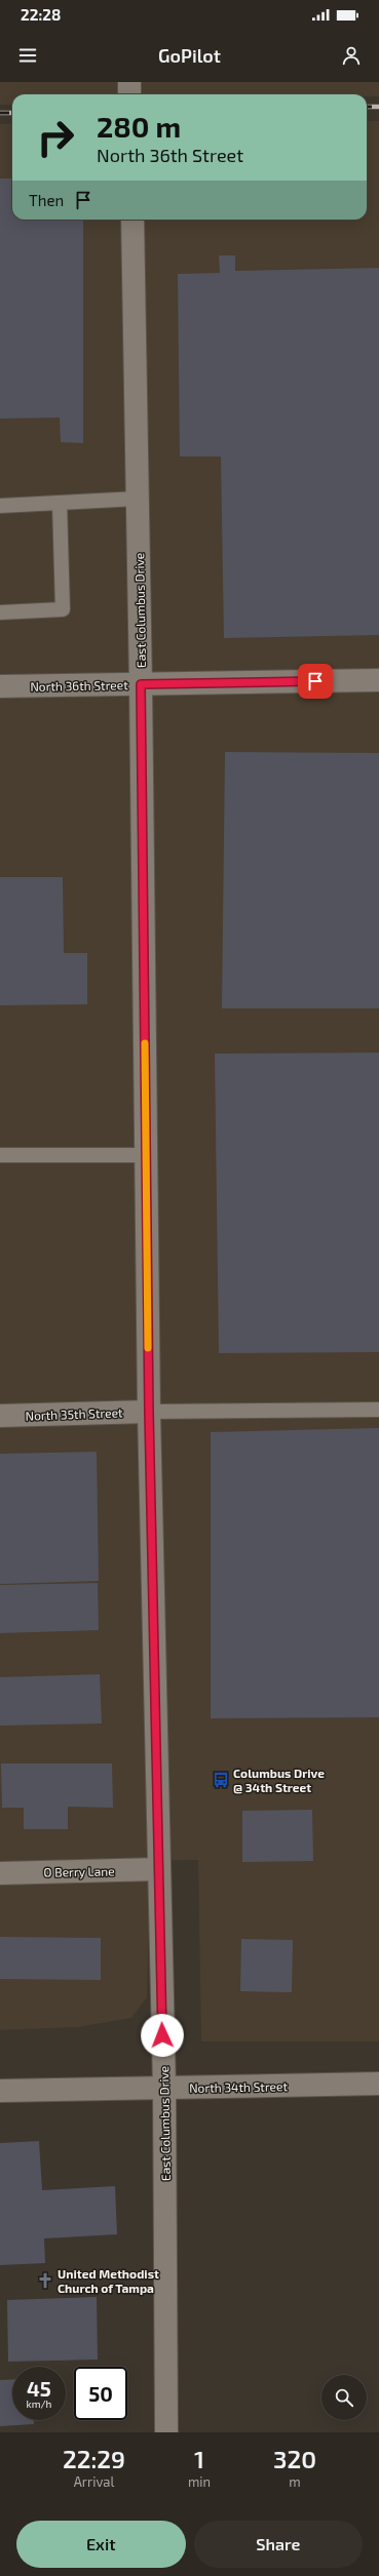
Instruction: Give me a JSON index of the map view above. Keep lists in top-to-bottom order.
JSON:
{
  "streets": {
    "main road": [
      "East Columbus Drive",
      "North 36th Street",
      "North 35th Street",
      "O Berry Lane",
      "North 34th Street"
    ]
  },
  "crossings": [
    ["East Columbus Drive", "North 36th Street"],
    ["East Columbus Drive", "North 35th Street"],
    ["East Columbus Drive", "O Berry Lane"],
    ["East Columbus Drive", "North 34th Street"]
  ],
  "places": {
    "bus stop": ["Columbus Drive @ 34th Street"],
    "church": ["United Methodist Church of Tampa"]
  },
  "page": {
    "status": "22:28",
    "header": "GoPilot",
    "turn": ["280 m", "North 36th Street"],
    "then": "Then",
    "speed": "45 km/h",
    "limit": "50",
    "eta": [
      "22:29",
      "Arrival",
      "1",
      "min",
      "320",
      "m"
    ],
    "buttons": ["Exit", "Share"]
  }
}
